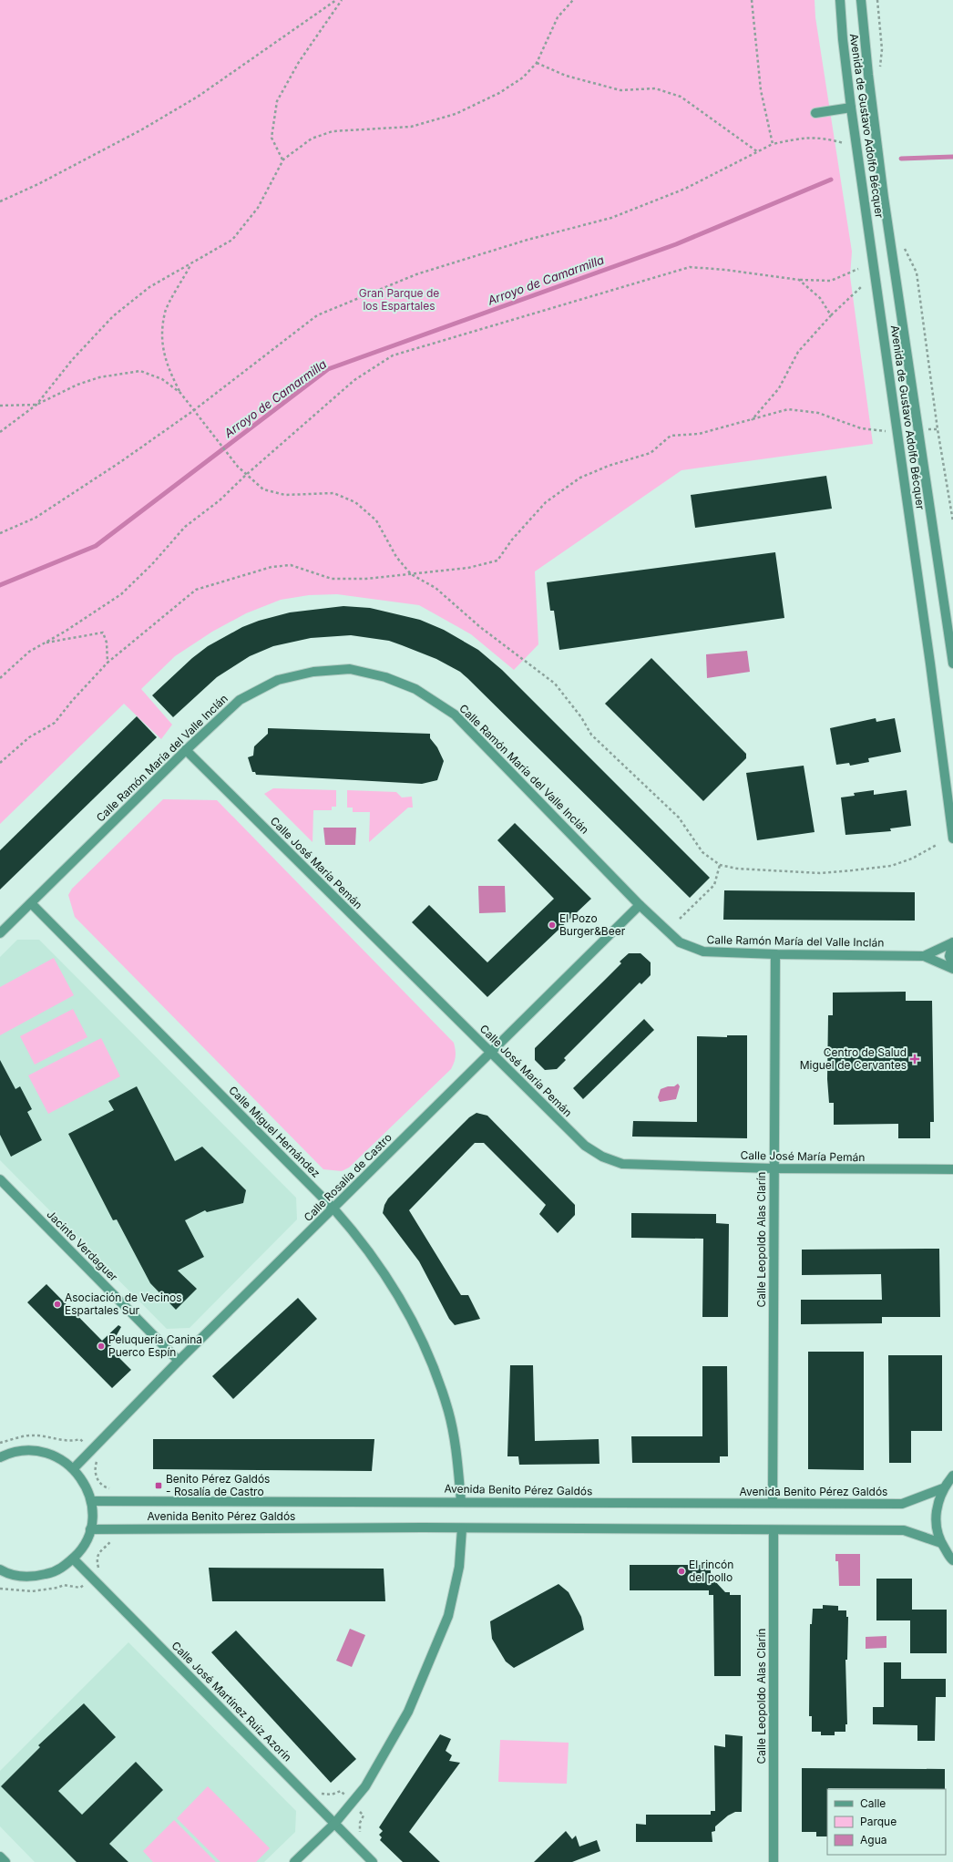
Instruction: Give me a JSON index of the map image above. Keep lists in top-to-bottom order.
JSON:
{
  "streets": {
    "street": [
      "Avenida de Gustavo Adolfo Bécquer",
      "Calle Ramón María del Valle Inclán",
      "Calle José María Pemán",
      "Calle Miguel Hernández",
      "Calle Rosalía de Castro",
      "Calle Leopoldo Alas Clarín",
      "Jacinto Verdaguer",
      "Avenida Benito Pérez Galdós",
      "Calle José Martínez Ruiz Azorín"
    ]
  },
  "crossings": [
    ["Calle Ramón María del Valle Inclán", "Calle José María Pemán"],
    ["Calle Ramón María del Valle Inclán", "Calle Miguel Hernández"],
    ["Calle Ramón María del Valle Inclán", "Calle Rosalía de Castro"],
    ["Calle Ramón María del Valle Inclán", "Calle Leopoldo Alas Clarín"],
    ["Calle José María Pemán", "Calle Rosalía de Castro"],
    ["Calle José María Pemán", "Calle Leopoldo Alas Clarín"],
    ["Calle Miguel Hernández", "Calle Rosalía de Castro"],
    ["Calle Miguel Hernández", "Avenida Benito Pérez Galdós"],
    ["Calle Rosalía de Castro", "Jacinto Verdaguer"],
    ["Calle Leopoldo Alas Clarín", "Avenida Benito Pérez Galdós"]
  ],
  "water": ["Arroyo de Camarmilla"],
  "parks": ["Gran Parque de los Espartales"],
  "places": {
    "other": [
      "El Pozo Burger&Beer",
      "Asociación de Vecinos Espartales Sur",
      "Peluquería Canina Puerco Espín",
      "El rincón del pollo"
    ],
    "health": ["Centro de Salud Miguel de Cervantes"],
    "transit": ["Benito Pérez Galdós - Rosalía de Castro"]
  },
  "legend": ["Calle", "Parque", "Agua"]
}
